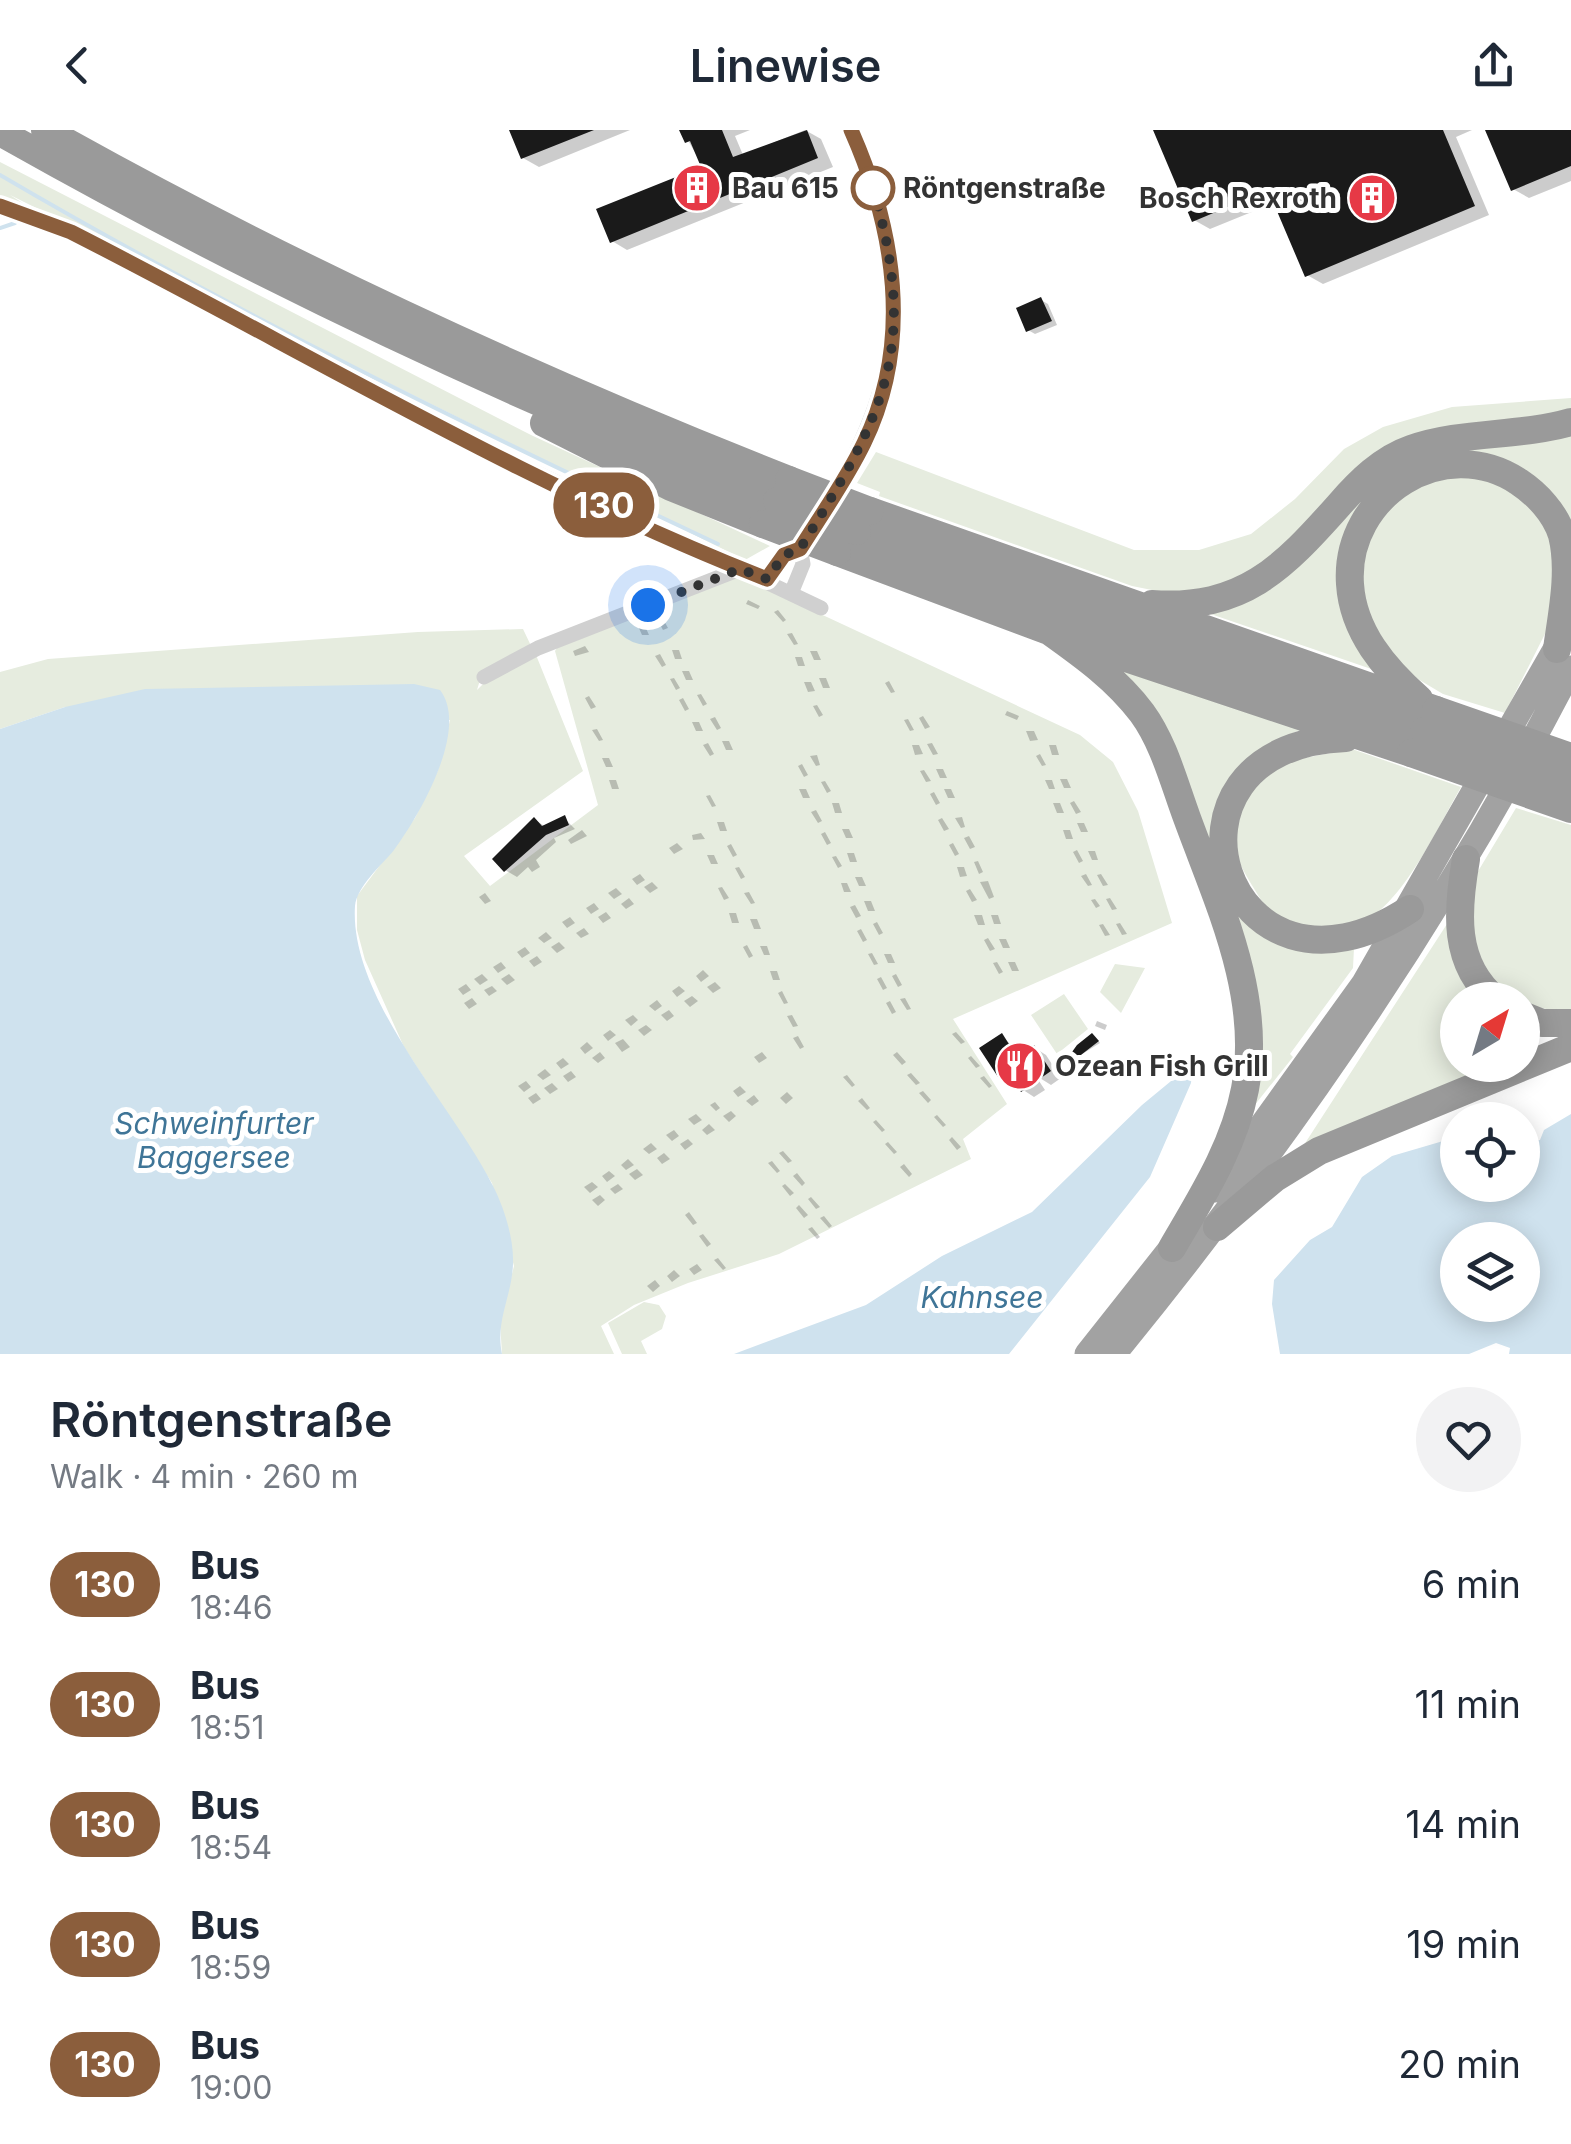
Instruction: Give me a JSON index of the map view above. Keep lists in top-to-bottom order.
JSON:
{
  "water": ["Schweinfurter Baggersee", "Kahnsee"],
  "places": {
    "building": ["Bau 615", "Bosch Rexroth"],
    "other": ["Röntgenstraße"],
    "restaurant": ["Ozean Fish Grill"]
  },
  "lines": ["bus line 130"],
  "north": "top right",
  "page": {
    "header": "Linewise",
    "on_map": "130",
    "heading": ["Röntgenstraße", "Walk · 4 min · 260 m"],
    "list": [
      {
        "mark": "130",
        "name": "Bus",
        "note": "18:46",
        "value": "6 min"
      },
      {
        "mark": "130",
        "name": "Bus",
        "note": "18:51",
        "value": "11 min"
      },
      {
        "mark": "130",
        "name": "Bus",
        "note": "18:54",
        "value": "14 min"
      },
      {
        "mark": "130",
        "name": "Bus",
        "note": "18:59",
        "value": "19 min"
      },
      {
        "mark": "130",
        "name": "Bus",
        "note": "19:00",
        "value": "20 min"
      }
    ]
  }
}
